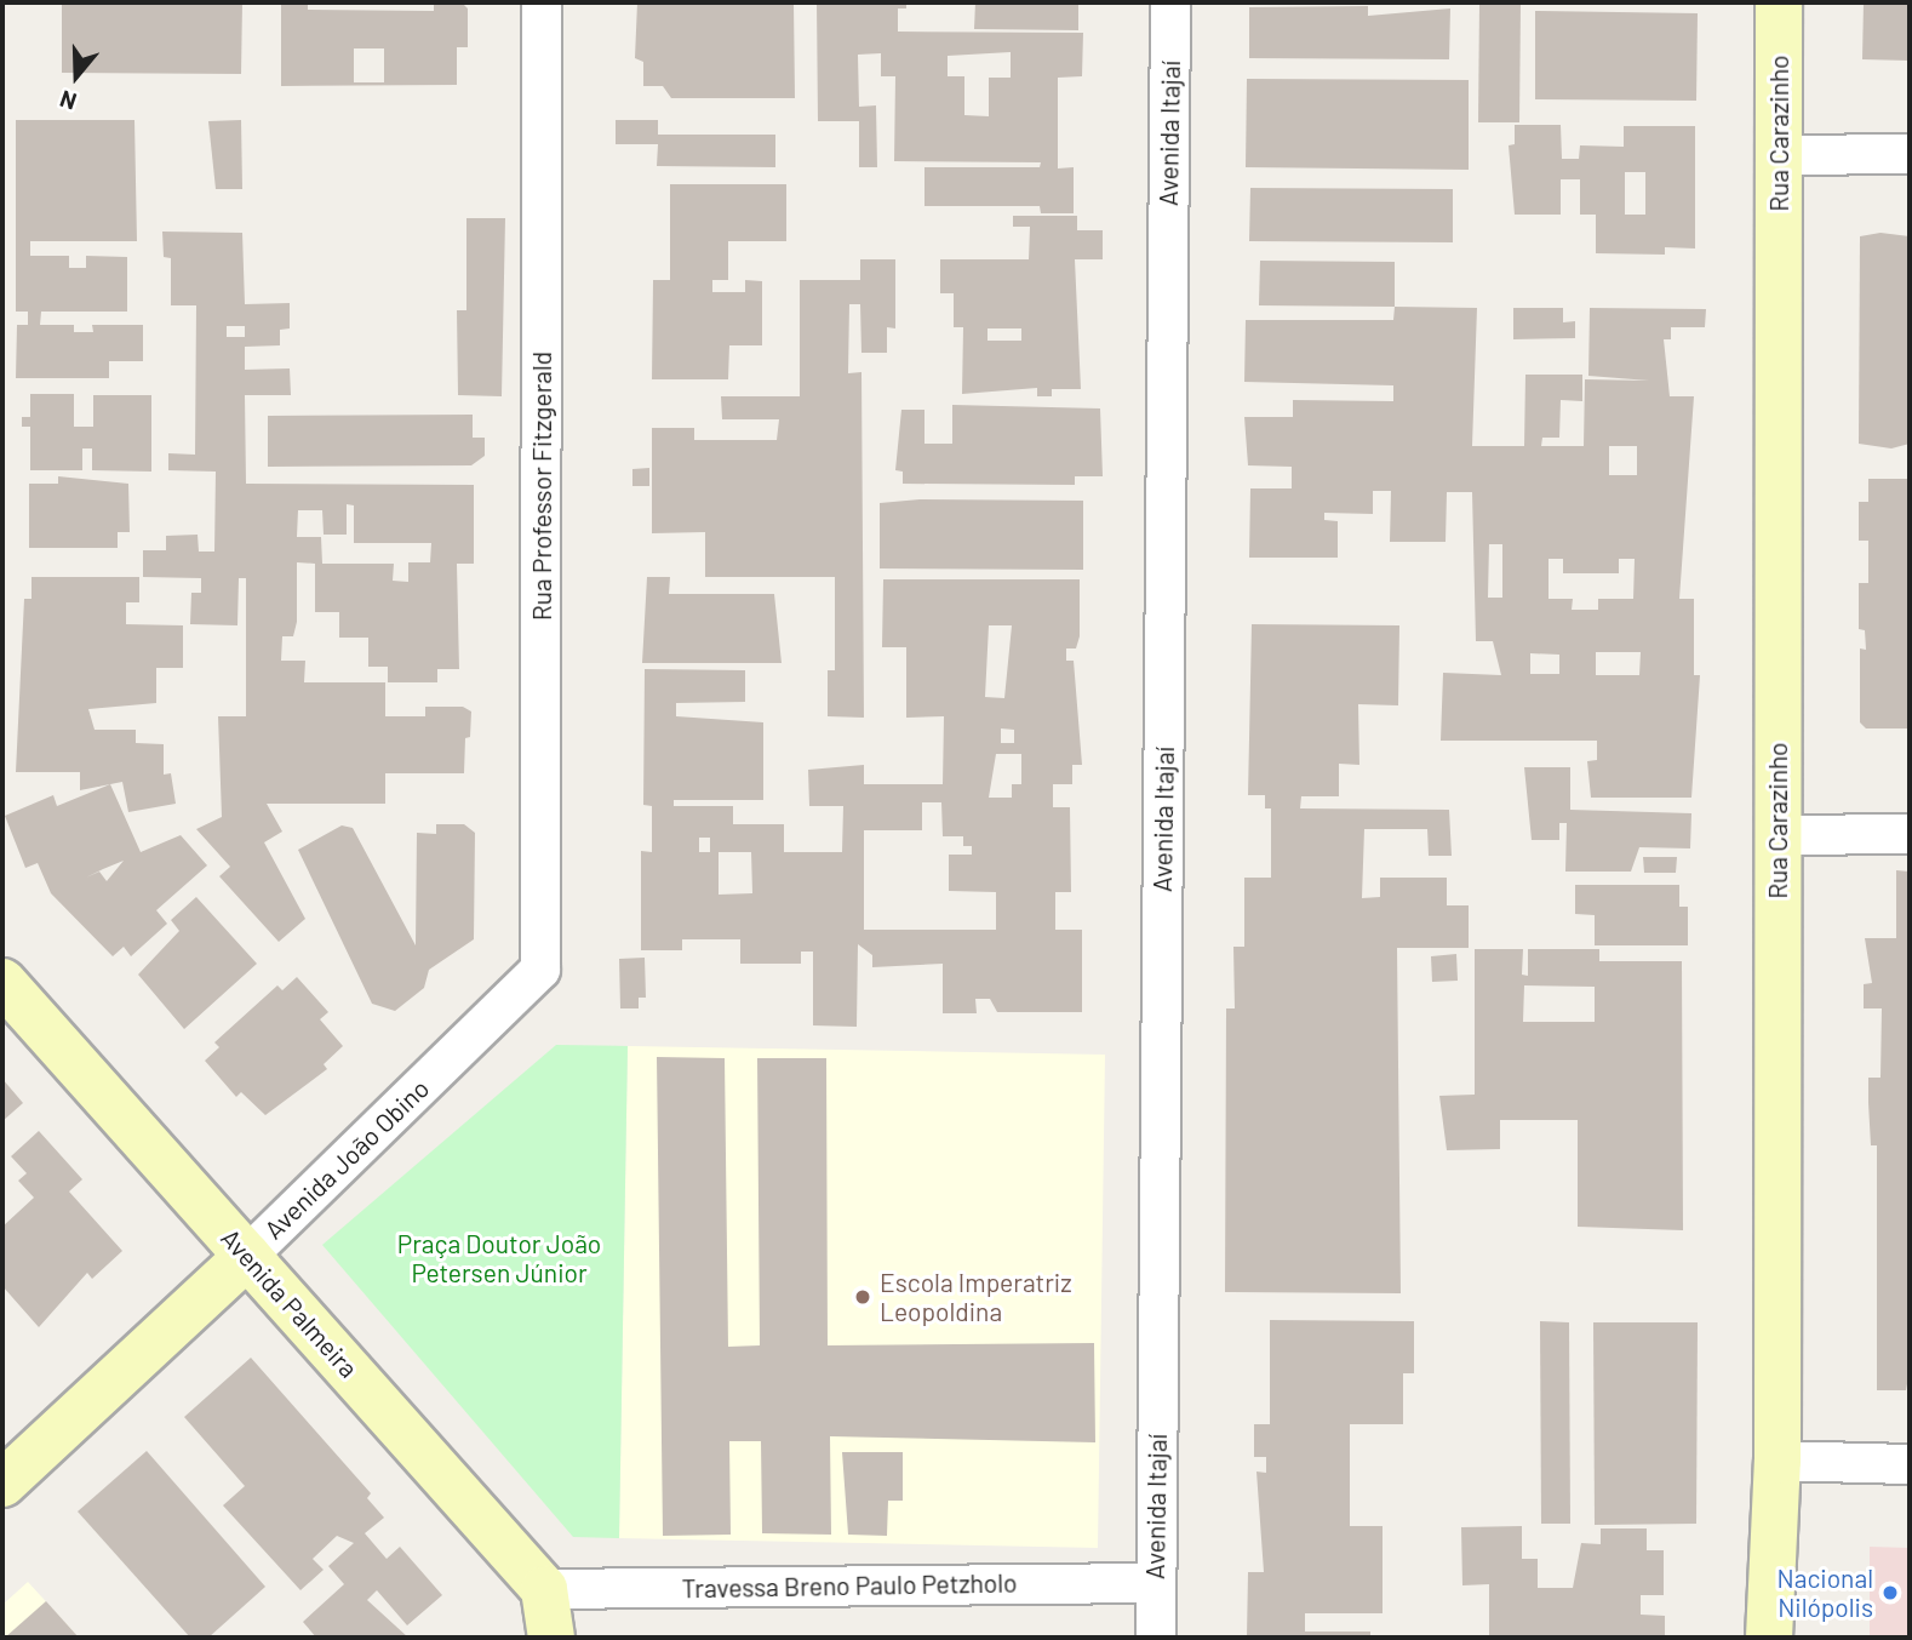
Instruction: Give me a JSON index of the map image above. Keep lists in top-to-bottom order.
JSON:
{
  "streets": {
    "street": [
      "Avenida Itajaí",
      "Rua Carazinho",
      "Rua Professor Fitzgerald",
      "Avenida João Obino",
      "Avenida Palmeira",
      "Travessa Breno Paulo Petzholo"
    ]
  },
  "crossings": [
    ["Avenida Itajaí", "Travessa Breno Paulo Petzholo"],
    ["Rua Professor Fitzgerald", "Avenida João Obino"],
    ["Avenida João Obino", "Avenida Palmeira"],
    ["Avenida Palmeira", "Travessa Breno Paulo Petzholo"]
  ],
  "parks": ["Praça Doutor João Petersen Júnior"],
  "places": ["Escola Imperatriz Leopoldina", "Nacional Nilópolis"],
  "north": "bottom"
}
